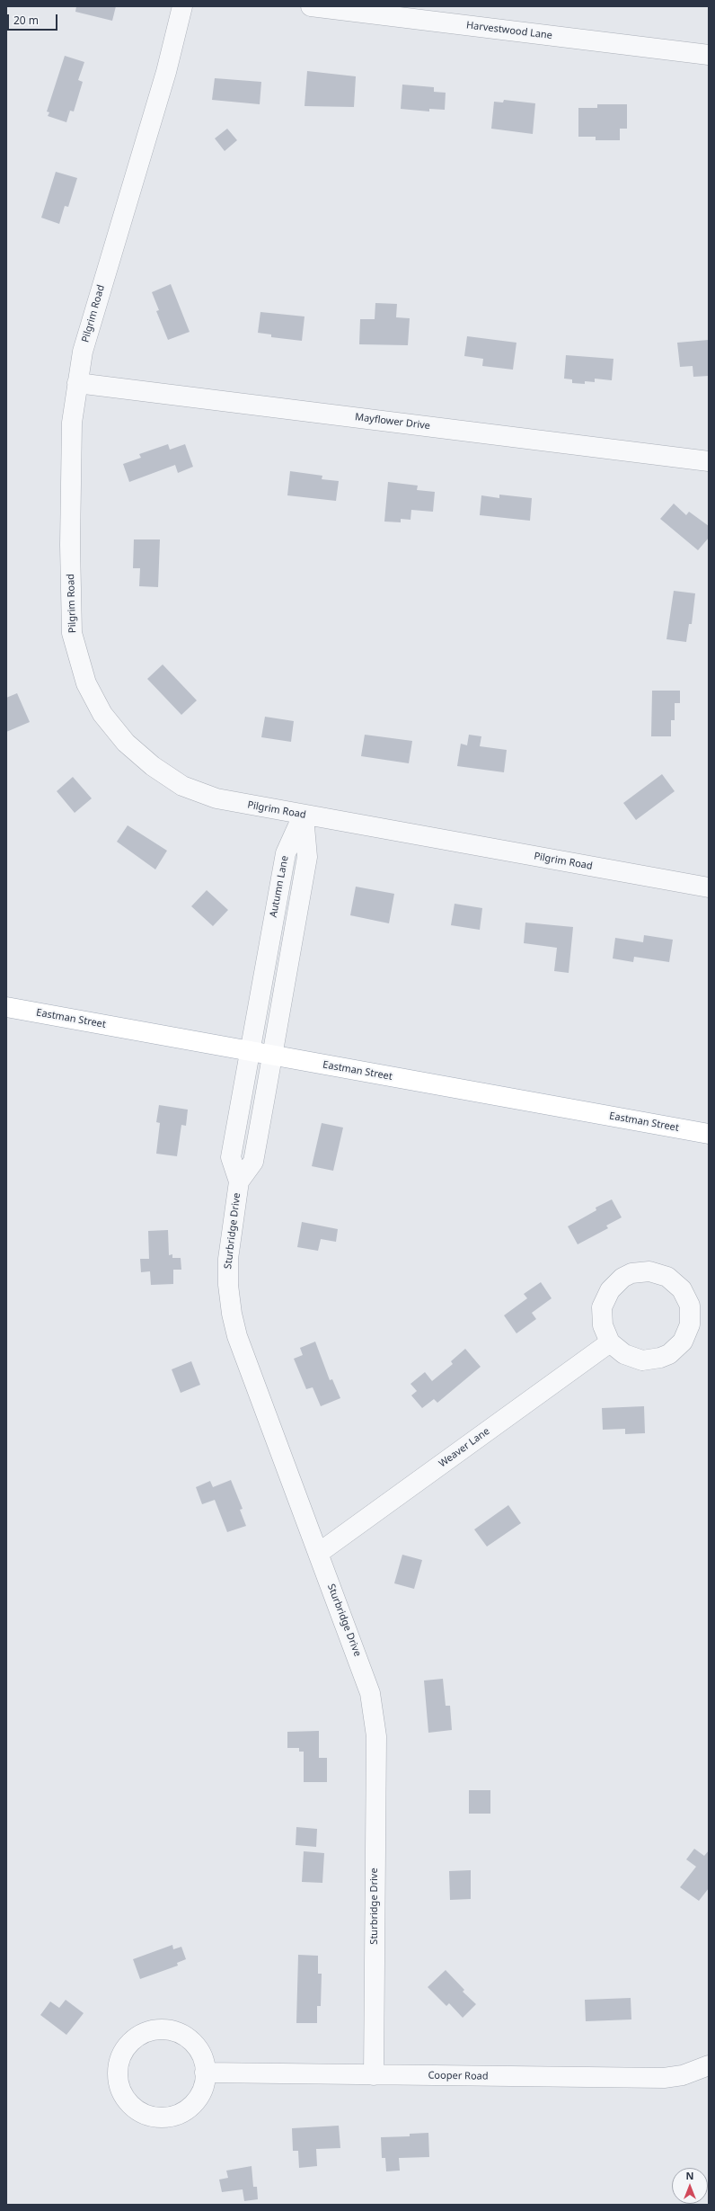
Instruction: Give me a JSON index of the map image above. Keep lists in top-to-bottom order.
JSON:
{
  "streets": {
    "main road": ["Eastman Street"],
    "street": [
      "Harvestwood Lane",
      "Pilgrim Road",
      "Mayflower Drive",
      "Autumn Lane",
      "Sturbridge Drive",
      "Weaver Lane",
      "Cooper Road"
    ]
  },
  "crossings": [
    ["Pilgrim Road", "Mayflower Drive"],
    ["Pilgrim Road", "Autumn Lane"],
    ["Autumn Lane", "Eastman Street"],
    ["Autumn Lane", "Sturbridge Drive"],
    ["Eastman Street", "Sturbridge Drive"],
    ["Sturbridge Drive", "Weaver Lane"],
    ["Sturbridge Drive", "Cooper Road"]
  ],
  "scale_bar": "20 m",
  "north": "top"
}
